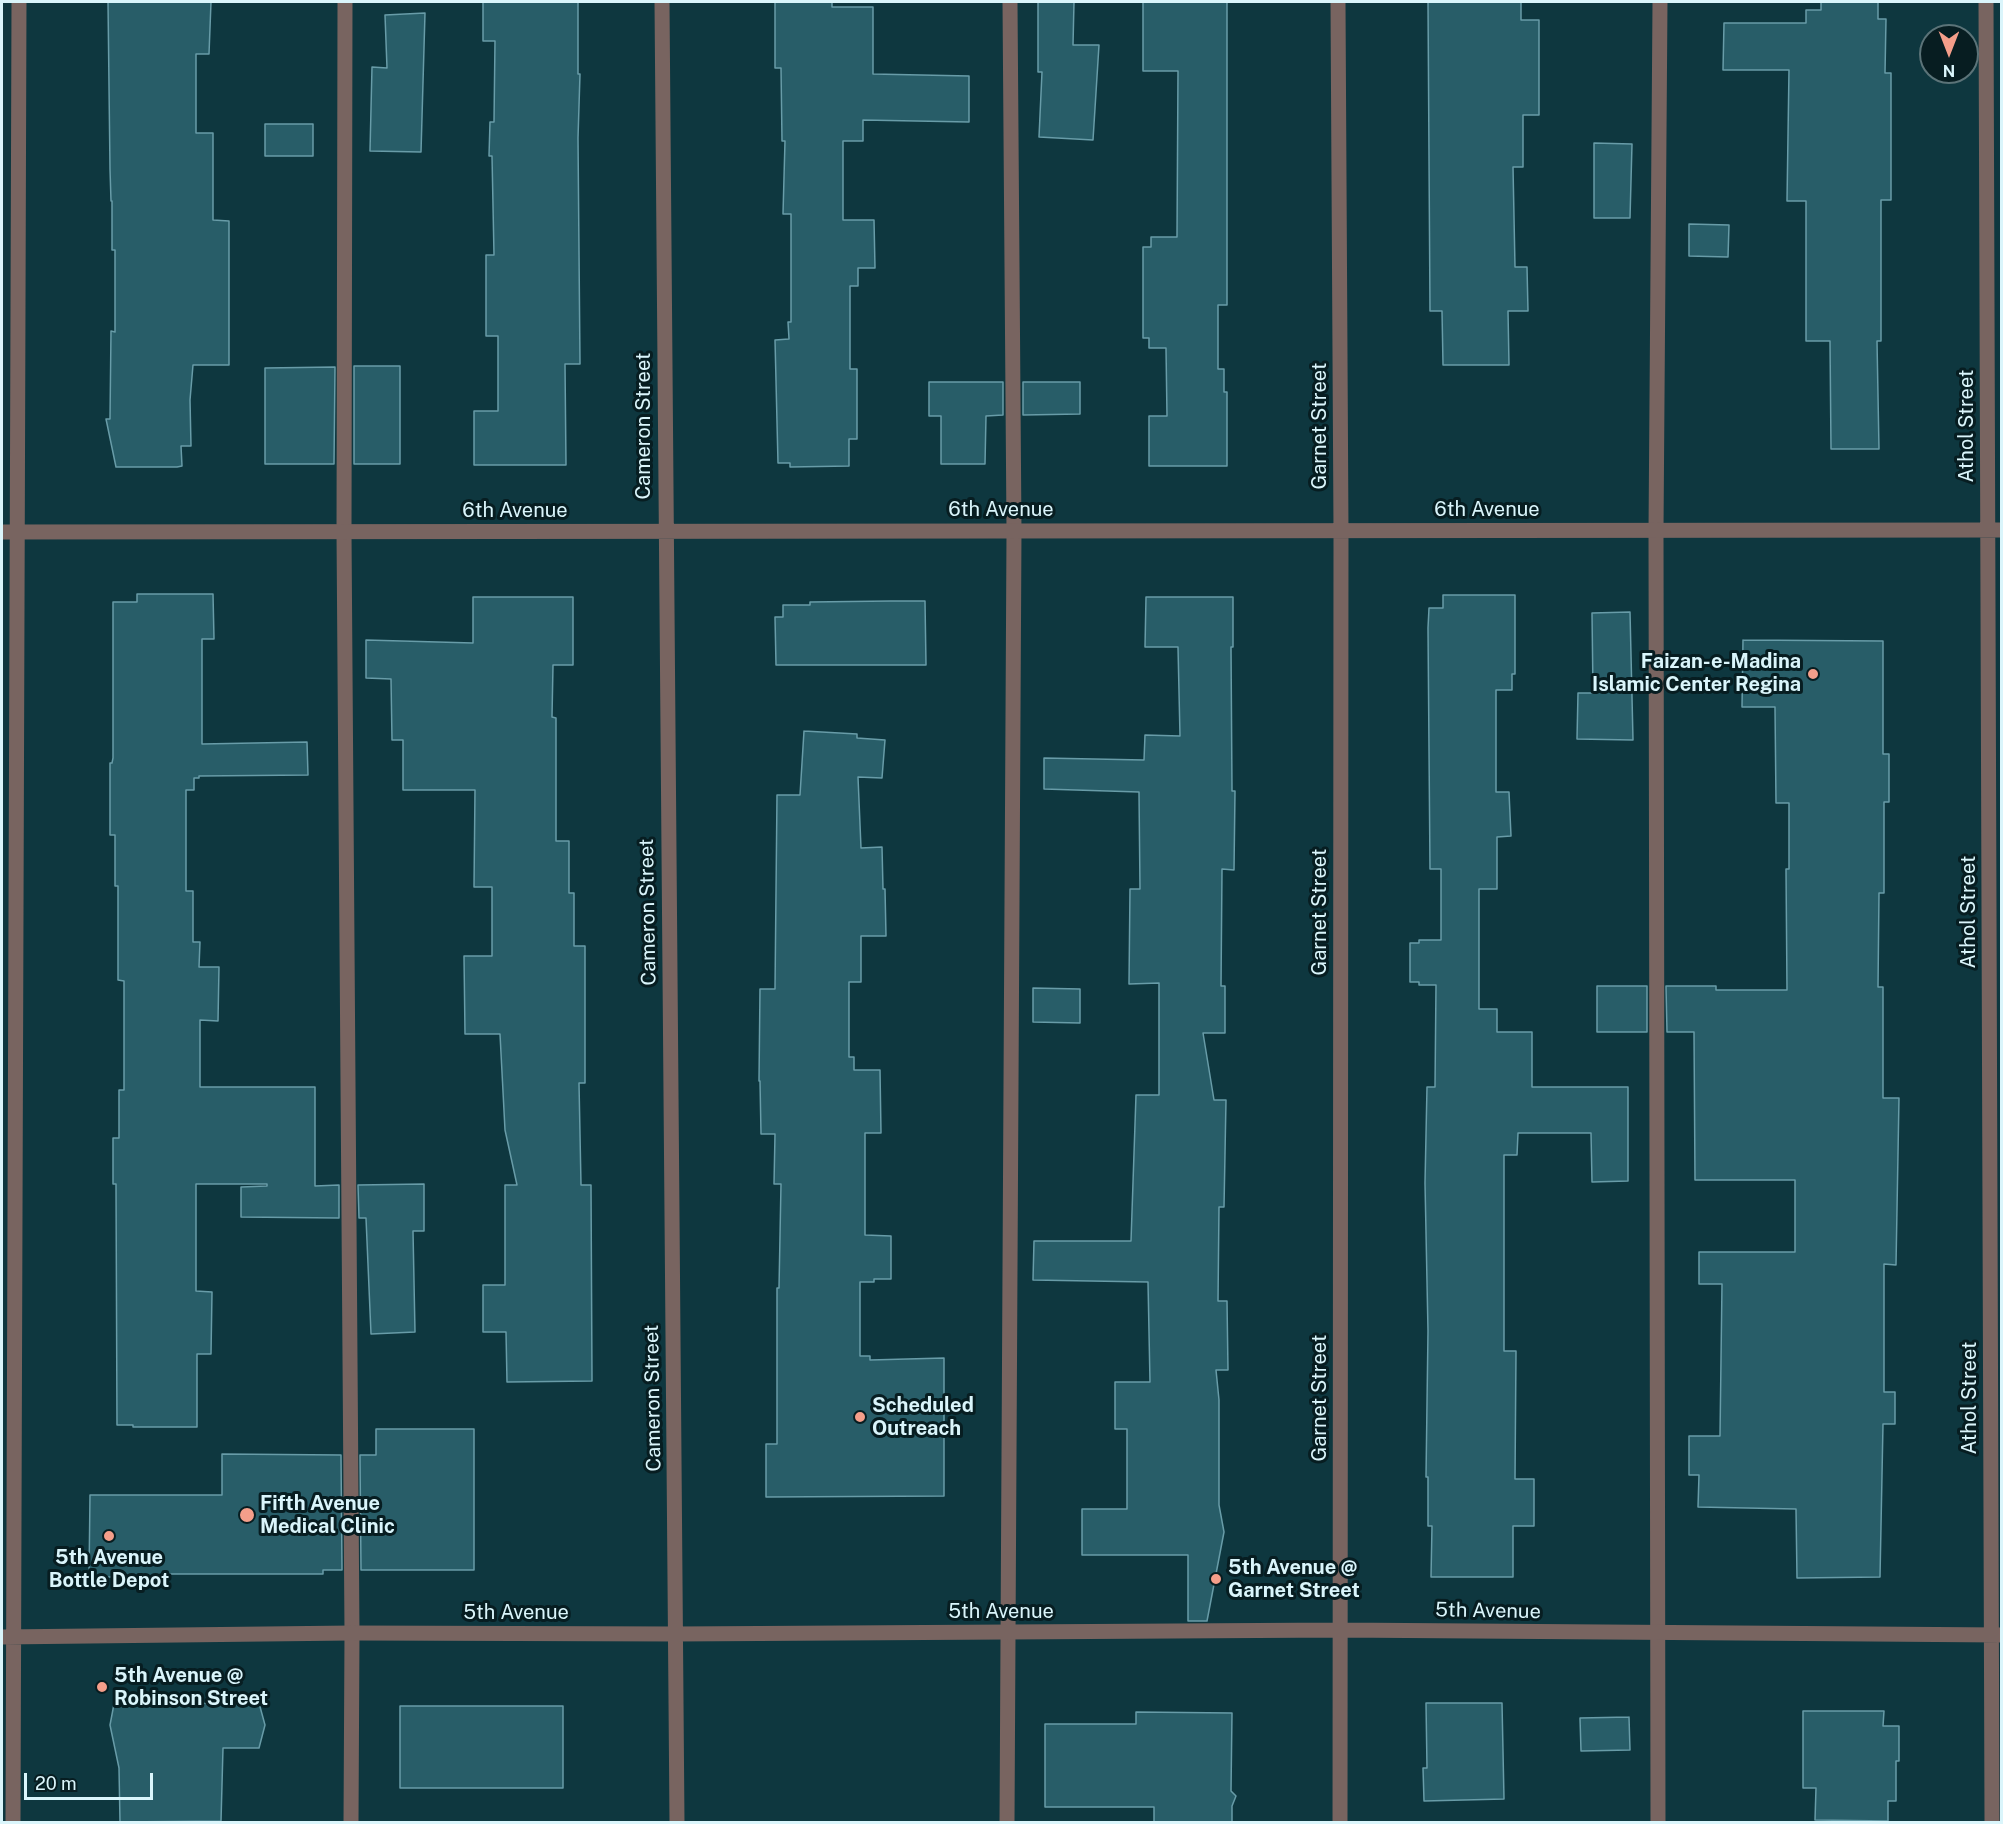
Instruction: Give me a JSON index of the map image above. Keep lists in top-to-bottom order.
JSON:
{
  "streets": {
    "street": [
      "Cameron Street",
      "Garnet Street",
      "Athol Street",
      "6th Avenue",
      "5th Avenue"
    ]
  },
  "crossings": [
    ["Cameron Street", "6th Avenue"],
    ["Cameron Street", "5th Avenue"],
    ["Garnet Street", "6th Avenue"],
    ["Garnet Street", "5th Avenue"],
    ["Athol Street", "6th Avenue"],
    ["Athol Street", "5th Avenue"]
  ],
  "places": [
    "Faizan-e-Madina Islamic Center Regina",
    "Scheduled Outreach",
    "Fifth Avenue Medical Clinic",
    "5th Avenue Bottle Depot",
    "5th Avenue @ Garnet Street",
    "5th Avenue @ Robinson Street"
  ],
  "scale_bar": "20 m",
  "north": "bottom"
}
